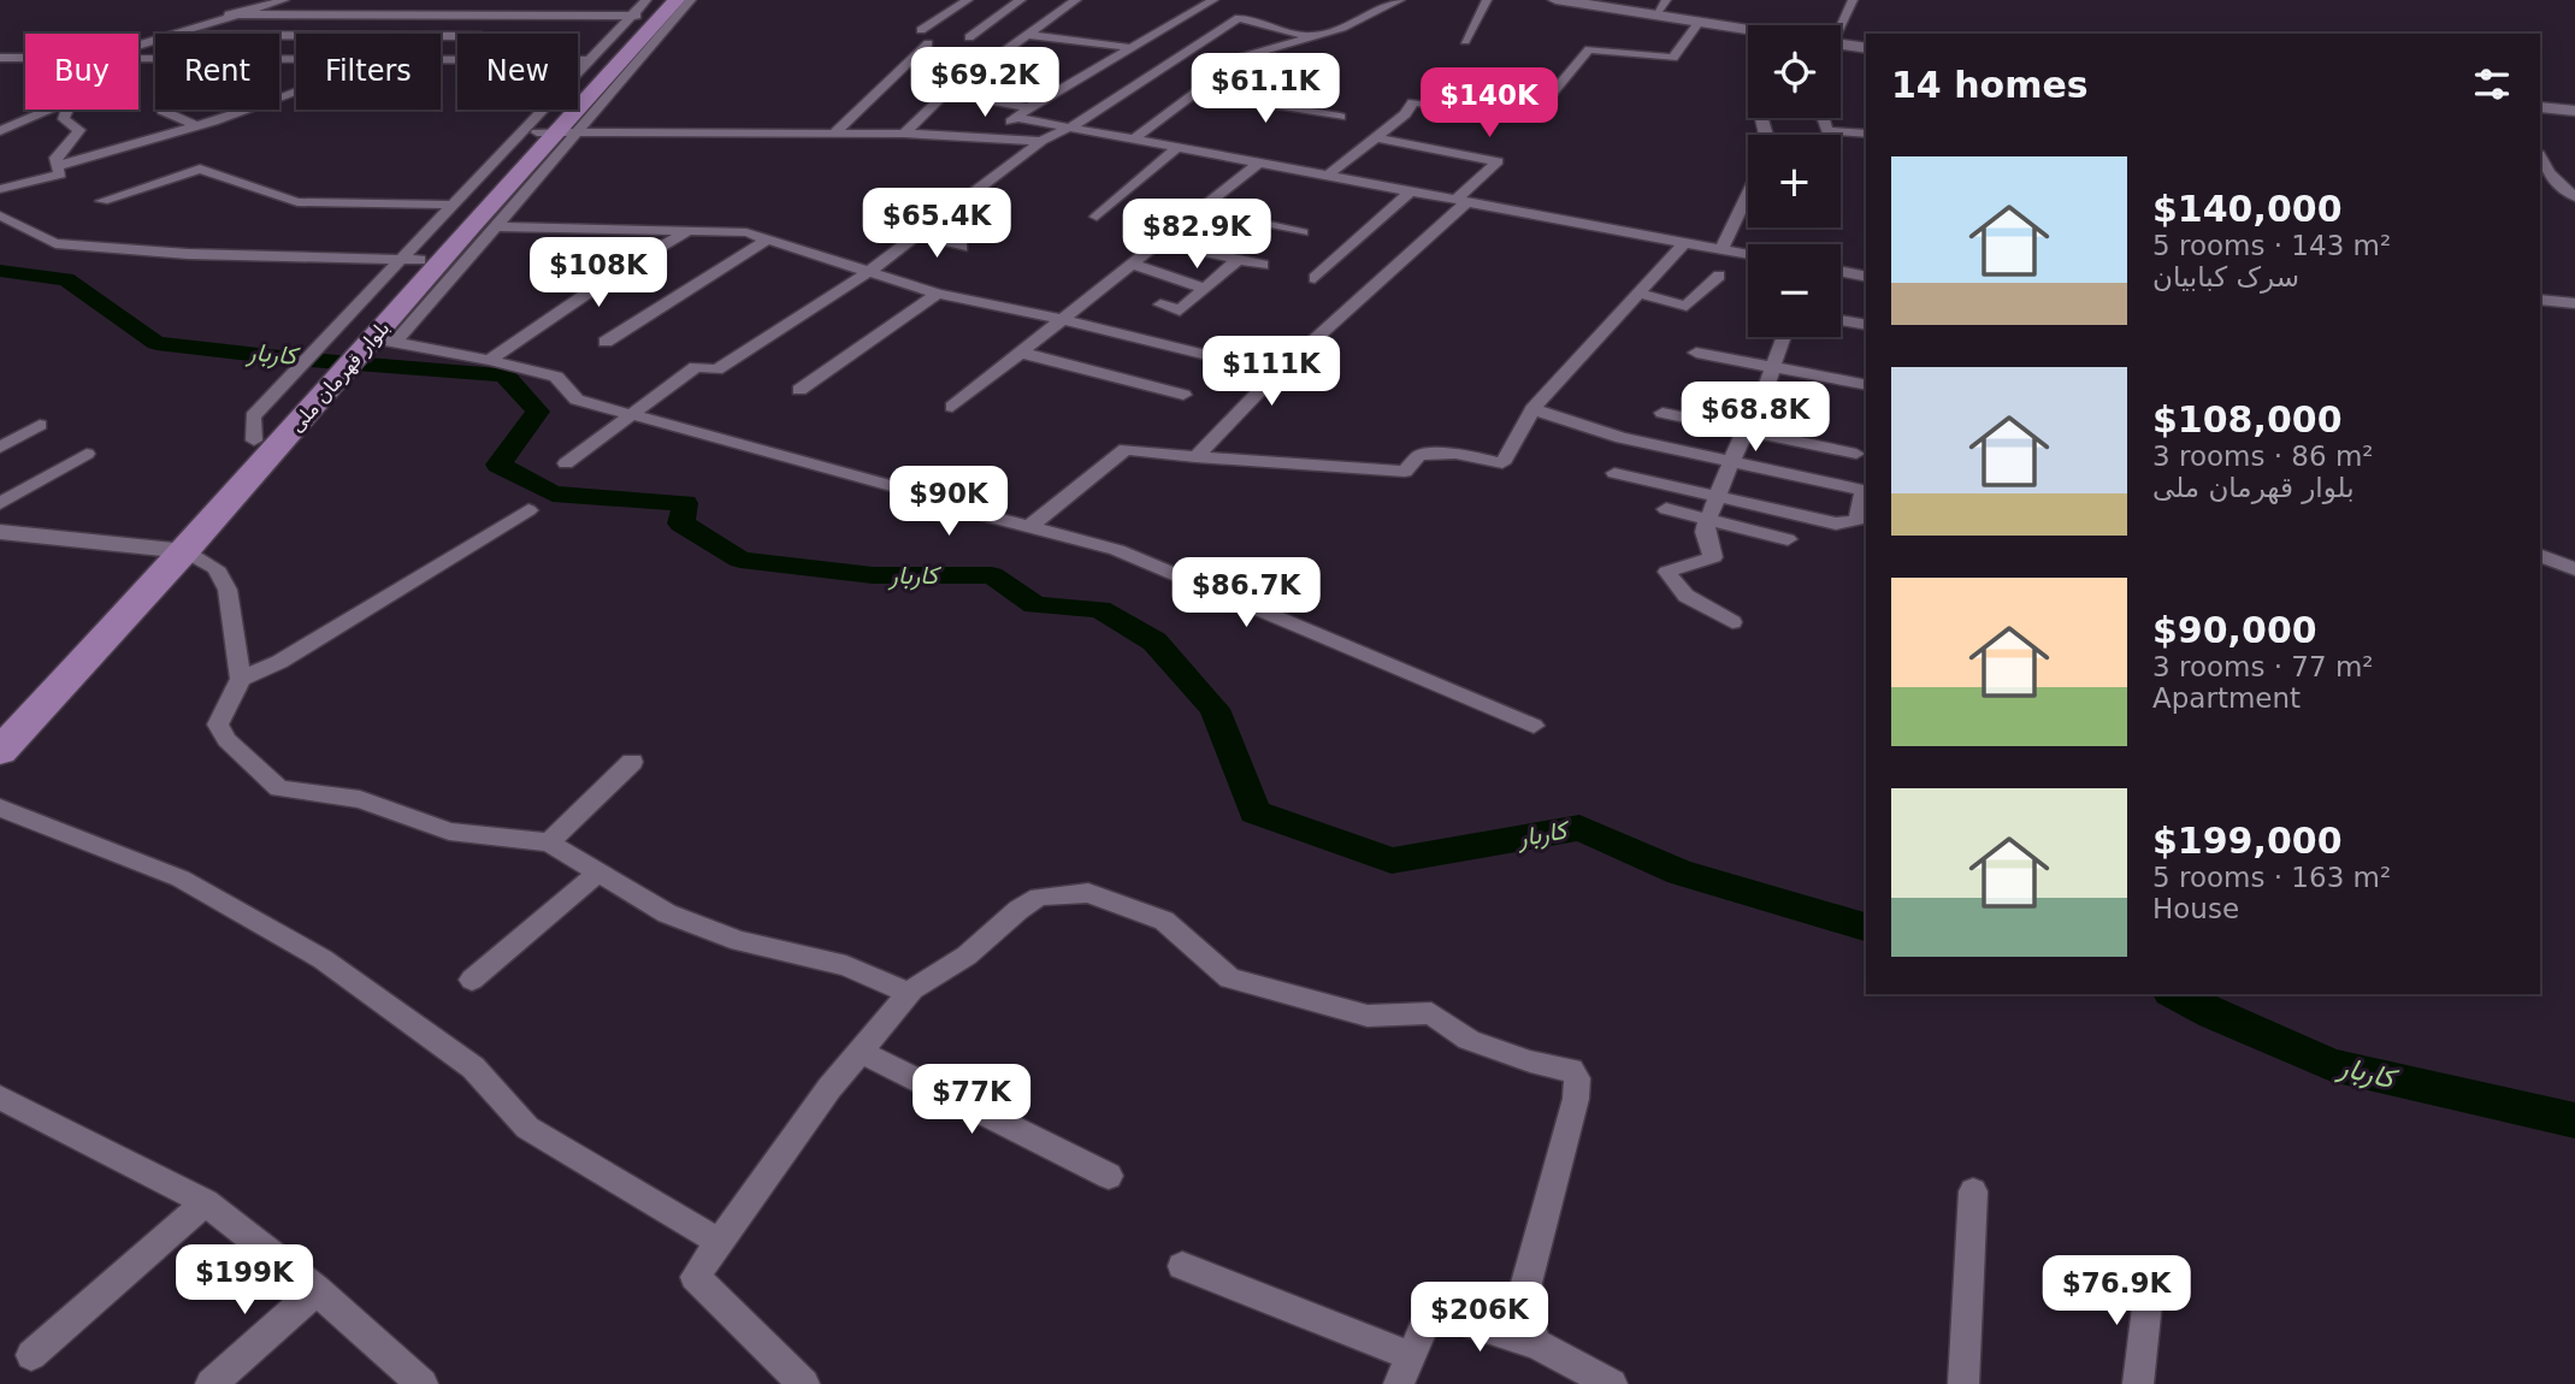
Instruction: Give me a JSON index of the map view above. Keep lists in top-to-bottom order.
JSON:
{
  "streets": {
    "highway": ["بلوار قهرمان ملی"]
  },
  "water": ["کاربار"],
  "page": {
    "map_buttons": ["+", "−"],
    "chip": [
      "Buy",
      "Rent",
      "Filters",
      "New"
    ],
    "heading": "14 homes",
    "price": [
      "$69.2K",
      "$61.1K",
      "$140K",
      "$65.4K",
      "$82.9K",
      "$108K",
      "$111K",
      "$68.8K",
      "$90K",
      "$86.7K",
      "$77K",
      "$199K",
      "$76.9K",
      "$206K"
    ],
    "list": [
      {
        "name": "$140,000",
        "note": "5 rooms · 143 m² · سرک کبابیان"
      },
      {
        "name": "$108,000",
        "note": "3 rooms · 86 m² · بلوار قهرمان ملی"
      },
      {
        "name": "$90,000",
        "note": "3 rooms · 77 m² · Apartment"
      },
      {
        "name": "$199,000",
        "note": "5 rooms · 163 m² · House"
      }
    ]
  }
}
